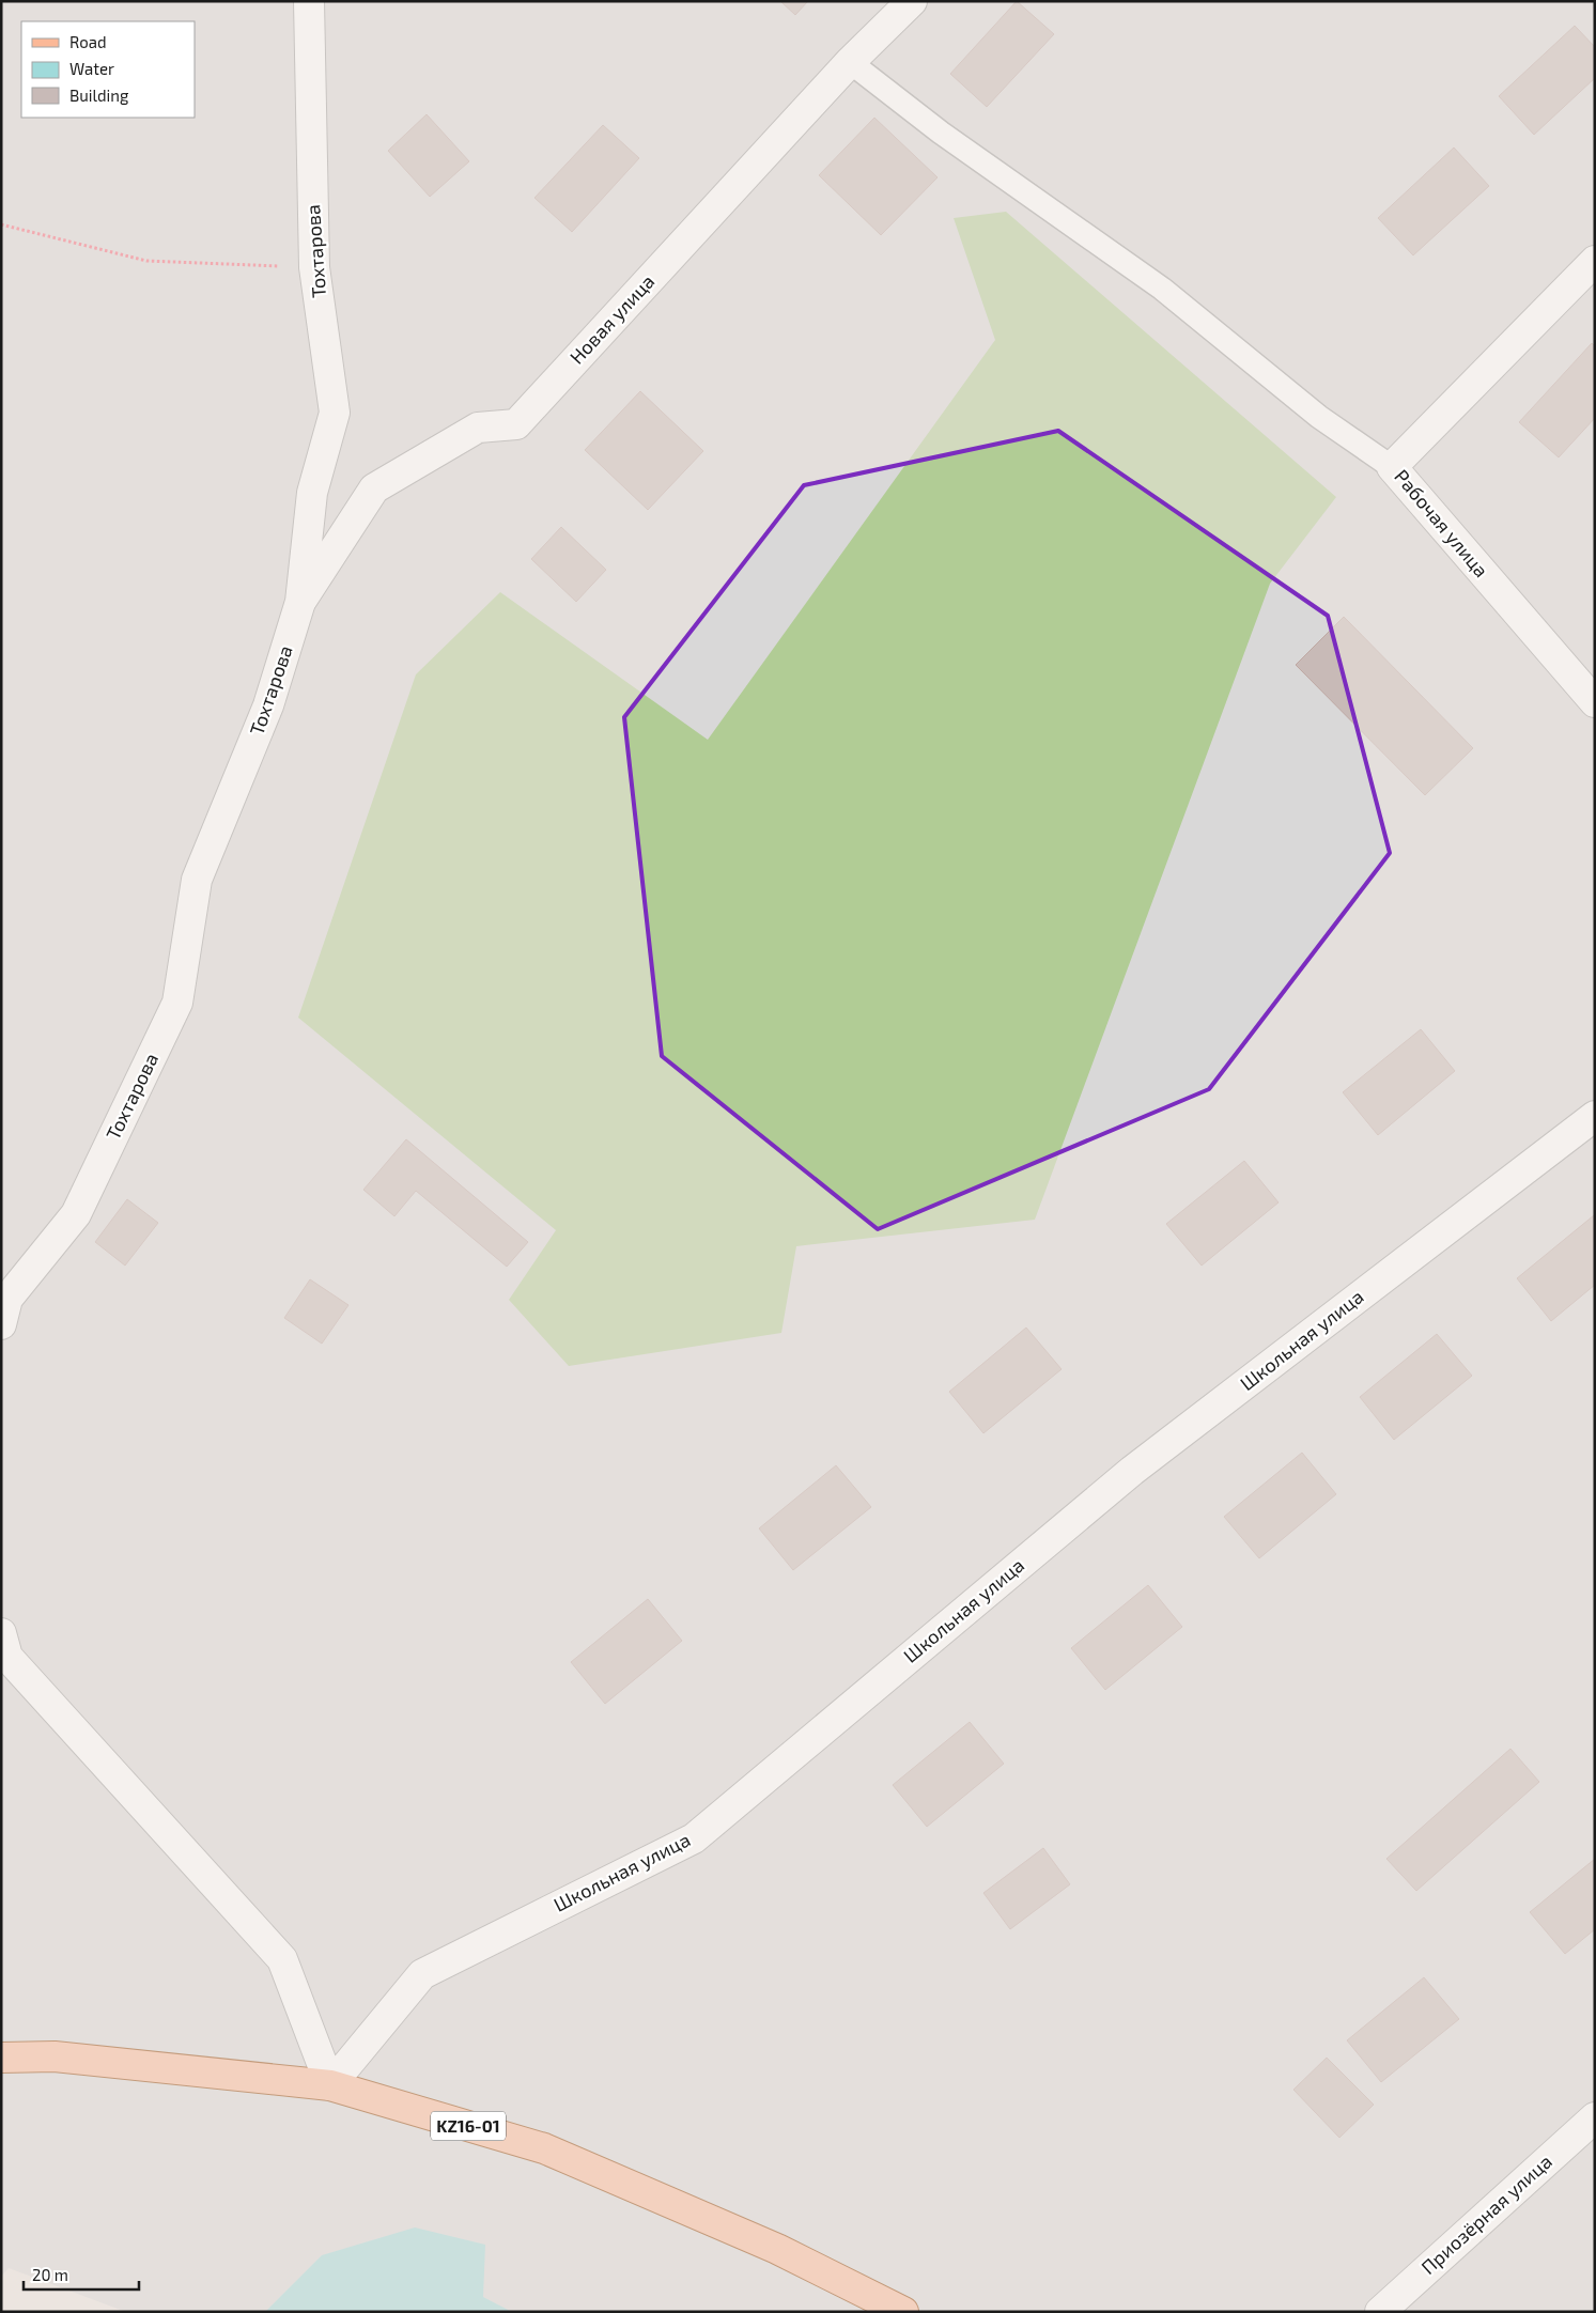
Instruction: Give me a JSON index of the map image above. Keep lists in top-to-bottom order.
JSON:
{
  "streets": {
    "main road": ["KZ16-01"],
    "street": [
      "Тохтарова",
      "Новая улица",
      "Рабочая улица",
      "Школьная улица",
      "Приозёрная улица"
    ]
  },
  "crossings": [
    ["Тохтарова", "Новая улица"],
    ["Школьная улица", "KZ16-01"]
  ],
  "legend": ["Road", "Water", "Building"],
  "scale_bar": "20 m"
}
